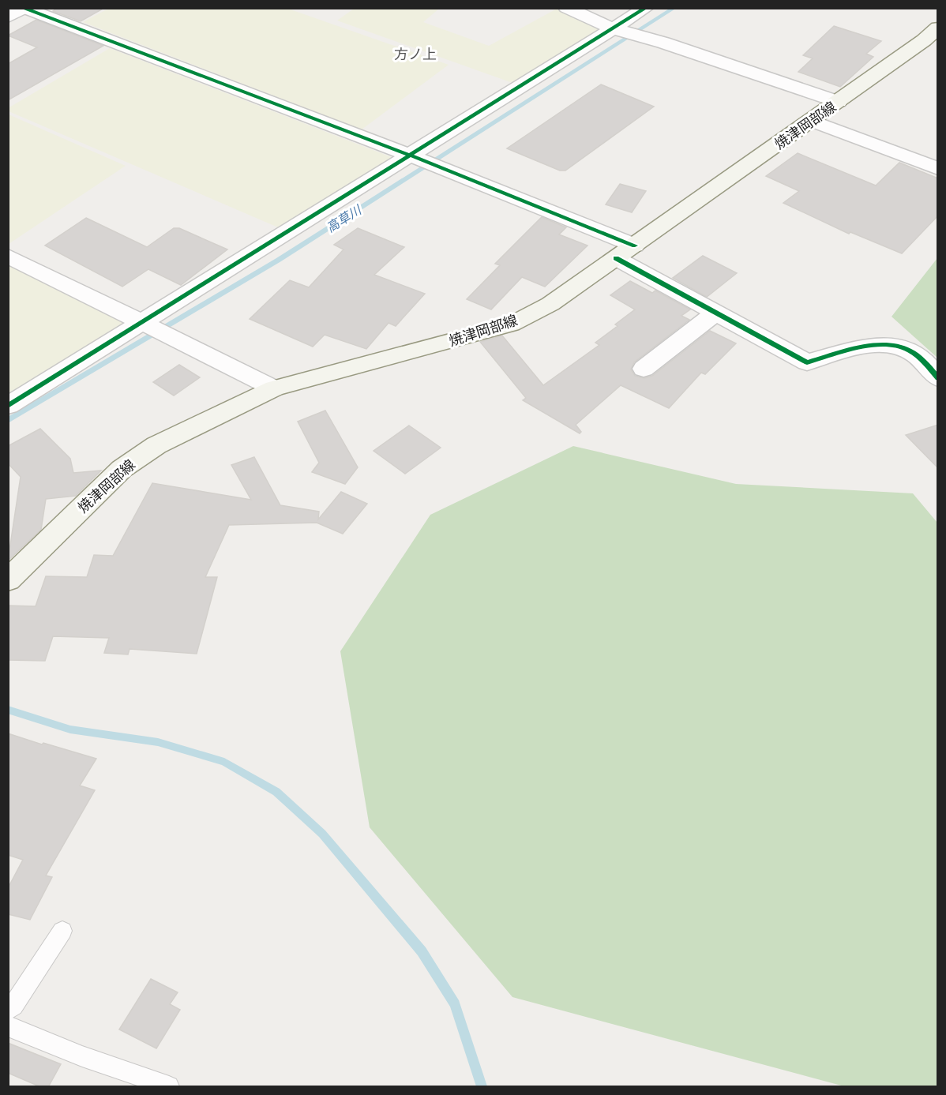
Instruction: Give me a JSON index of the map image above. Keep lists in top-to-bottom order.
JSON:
{
  "streets": {
    "main road": ["焼津岡部線"]
  },
  "districts": ["方ノ上"],
  "water": ["高草川"]
}
